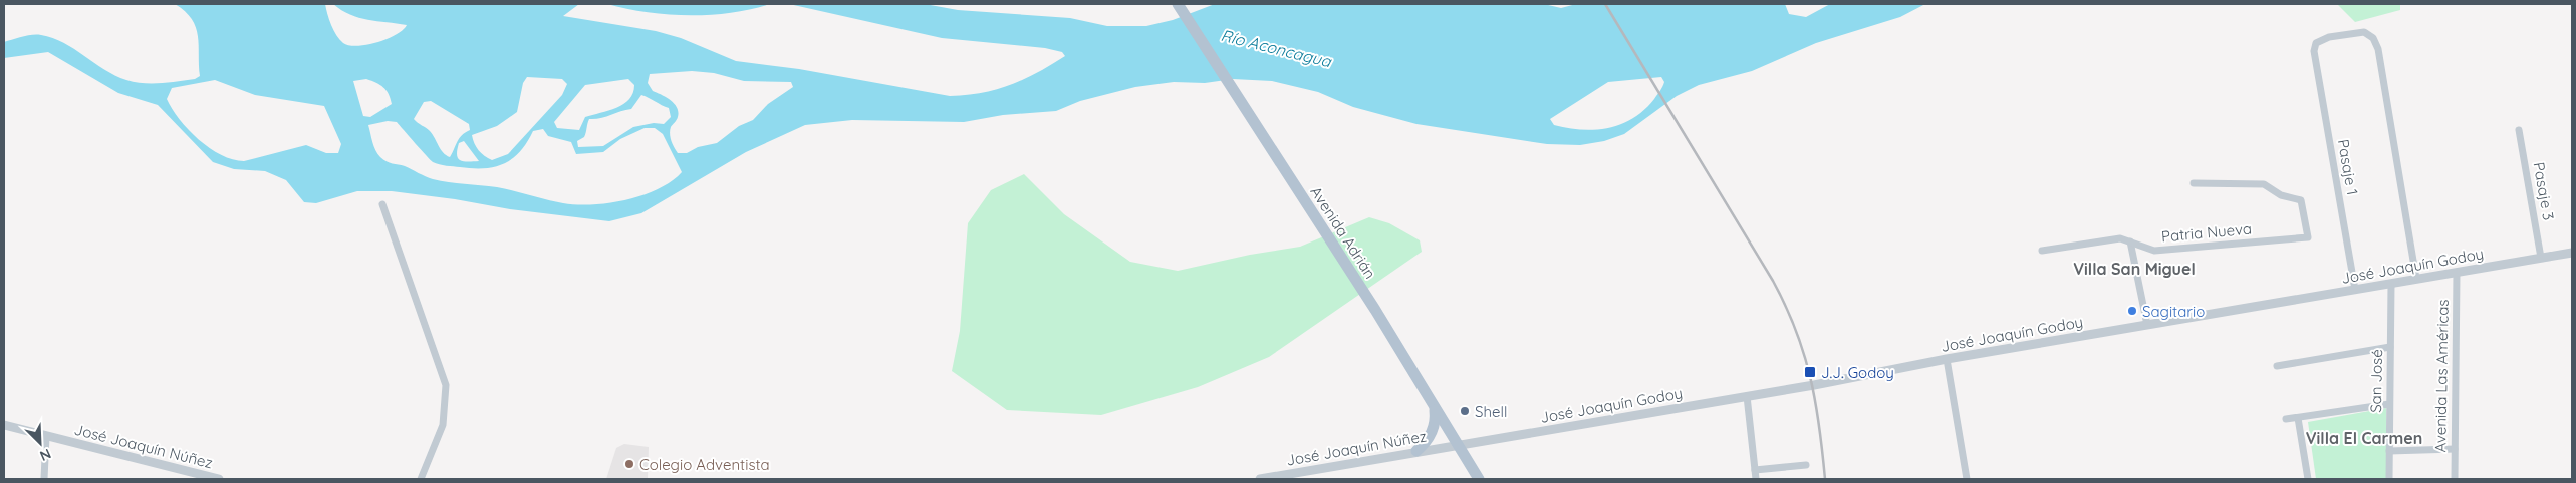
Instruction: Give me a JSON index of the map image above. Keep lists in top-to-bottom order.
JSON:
{
  "streets": {
    "main road": ["Avenida Adrián"],
    "street": [
      "Pasaje 1",
      "Pasaje 3",
      "Patria Nueva",
      "José Joaquín Godoy",
      "Avenida Las Américas",
      "San José",
      "José Joaquín Núñez"
    ]
  },
  "crossings": [
    ["Pasaje 1", "José Joaquín Godoy"],
    ["Pasaje 3", "José Joaquín Godoy"],
    ["Avenida Adrián", "José Joaquín Godoy"],
    ["Avenida Adrián", "José Joaquín Núñez"],
    ["José Joaquín Godoy", "Avenida Las Américas"],
    ["José Joaquín Godoy", "San José"],
    ["José Joaquín Godoy", "José Joaquín Núñez"]
  ],
  "districts": ["Villa San Miguel", "Villa El Carmen"],
  "water": ["Río Aconcagua"],
  "places": {
    "other": ["Sagitario", "Shell", "Colegio Adventista"],
    "transit": ["J.J. Godoy"]
  },
  "north": "bottom right"
}
